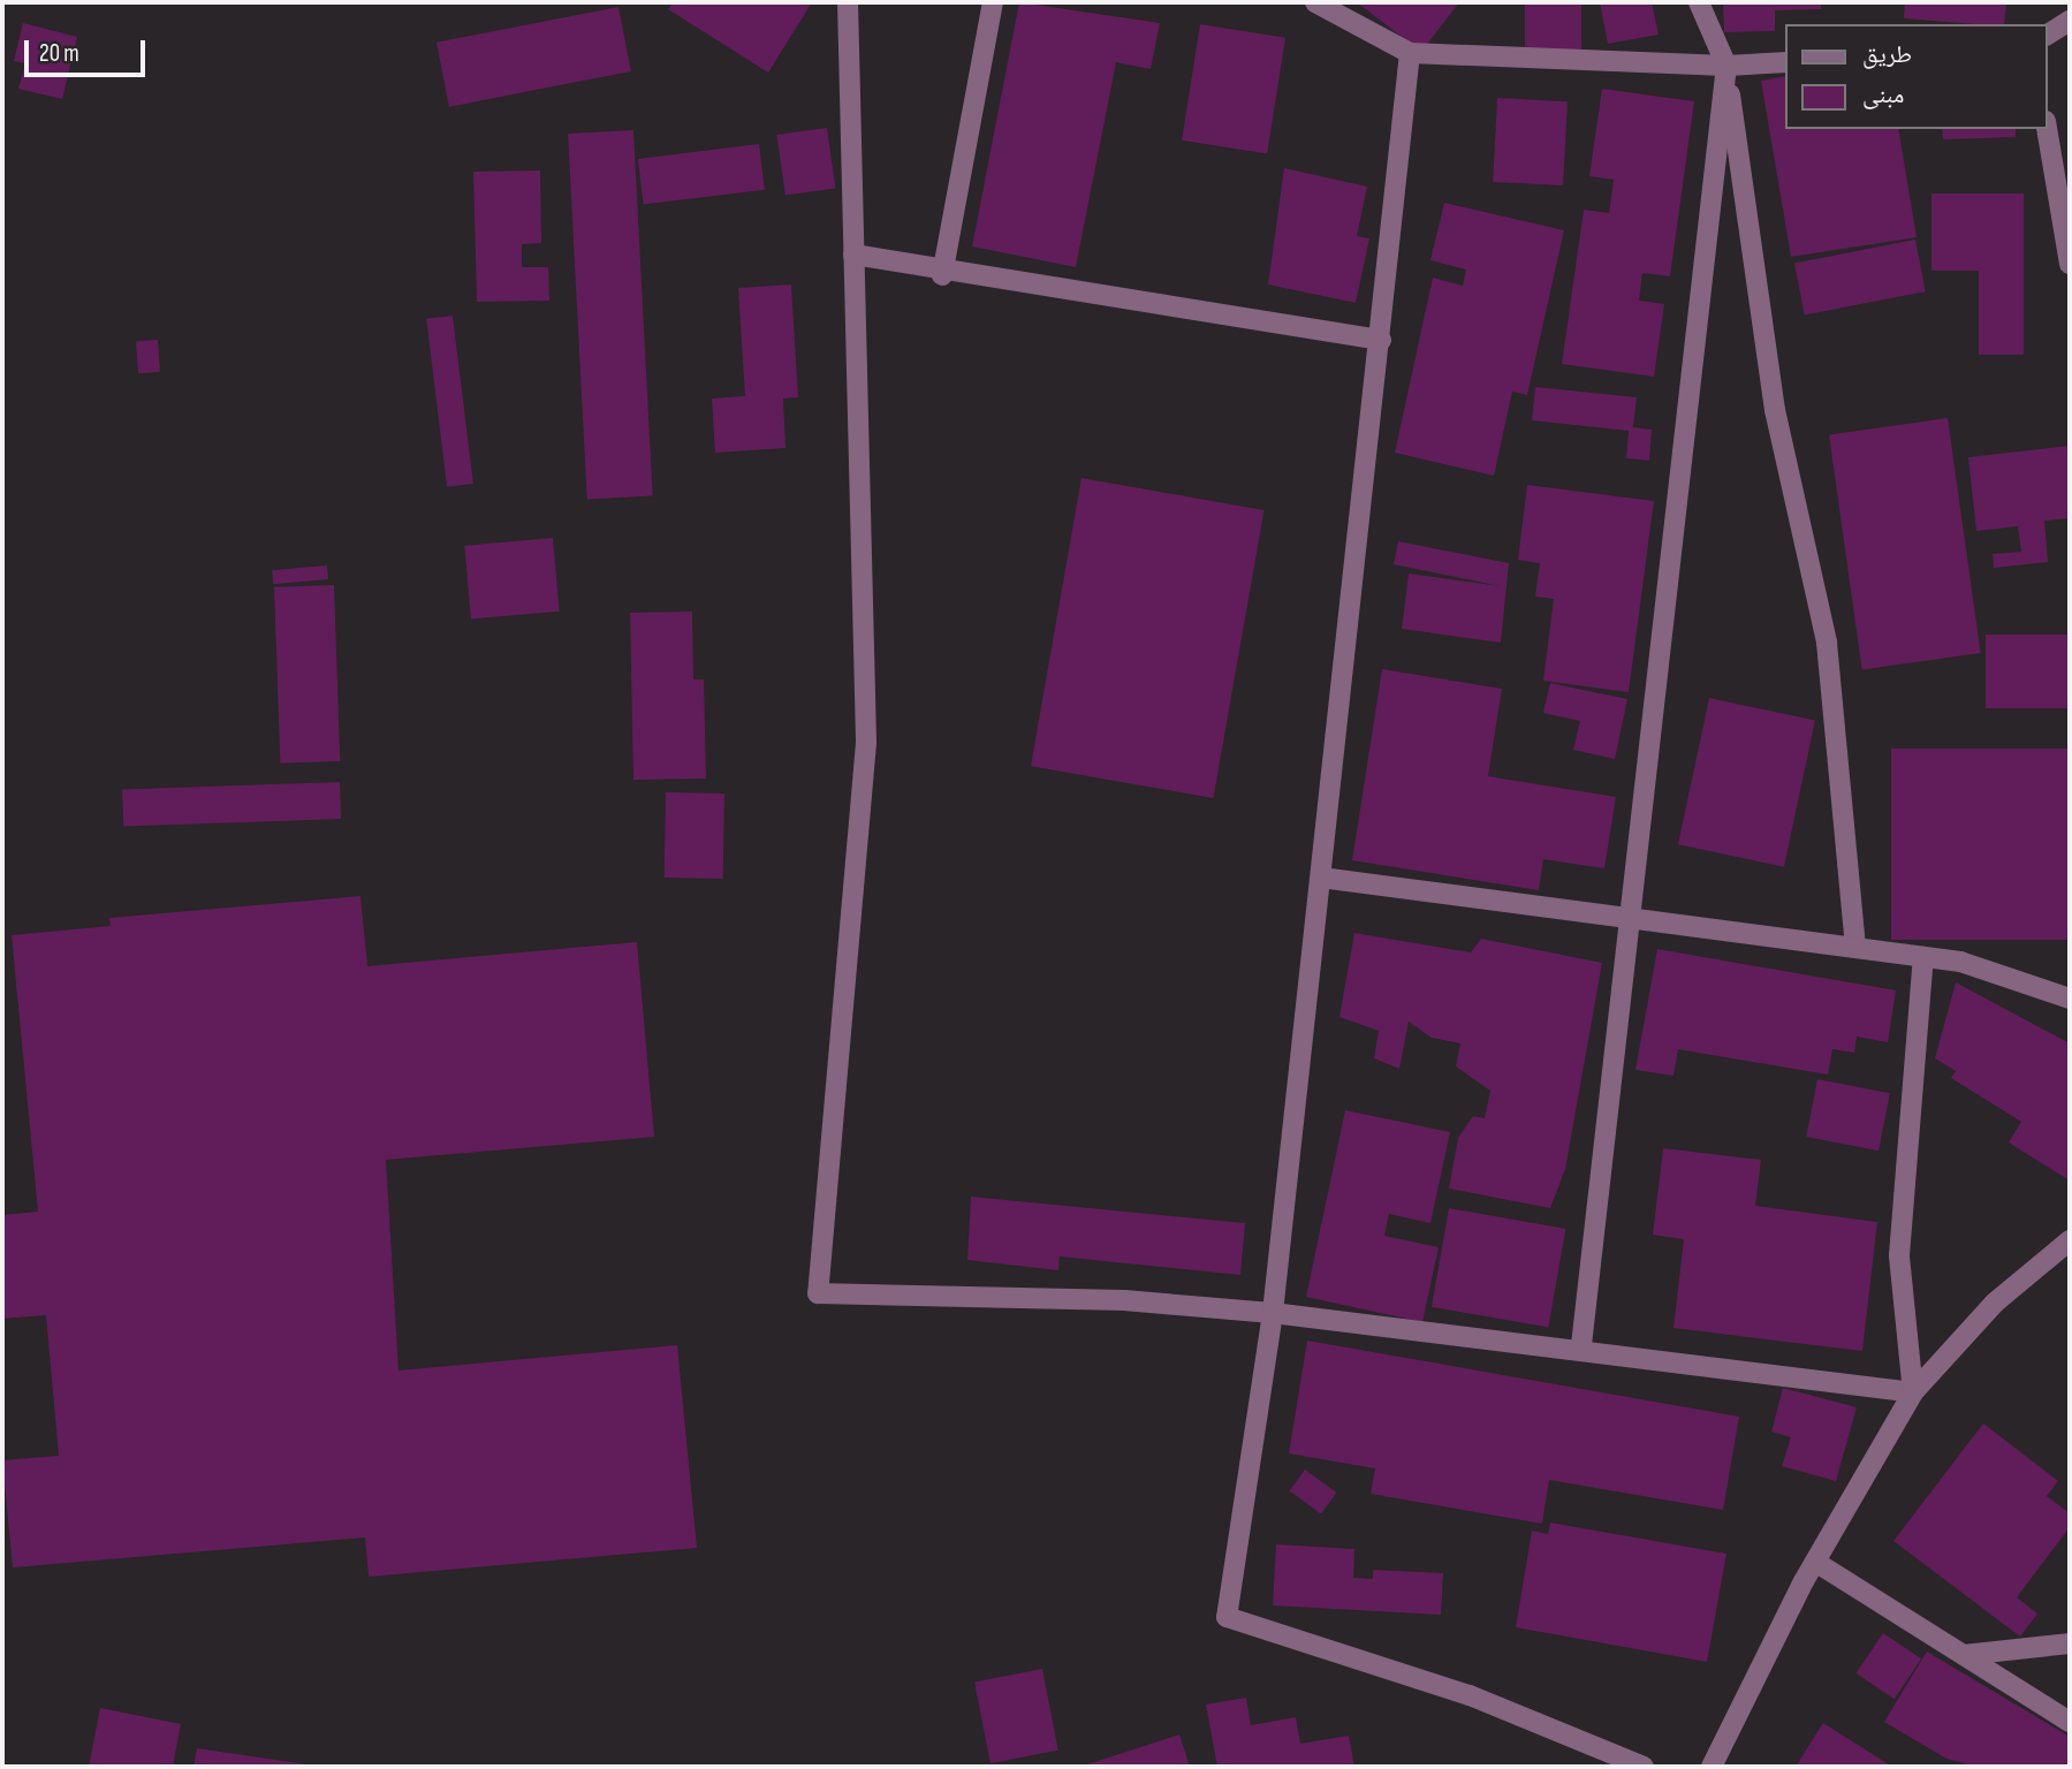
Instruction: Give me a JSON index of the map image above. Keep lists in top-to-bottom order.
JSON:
{
  "legend": ["طريق", "مبنى"],
  "scale_bar": "20 m"
}
